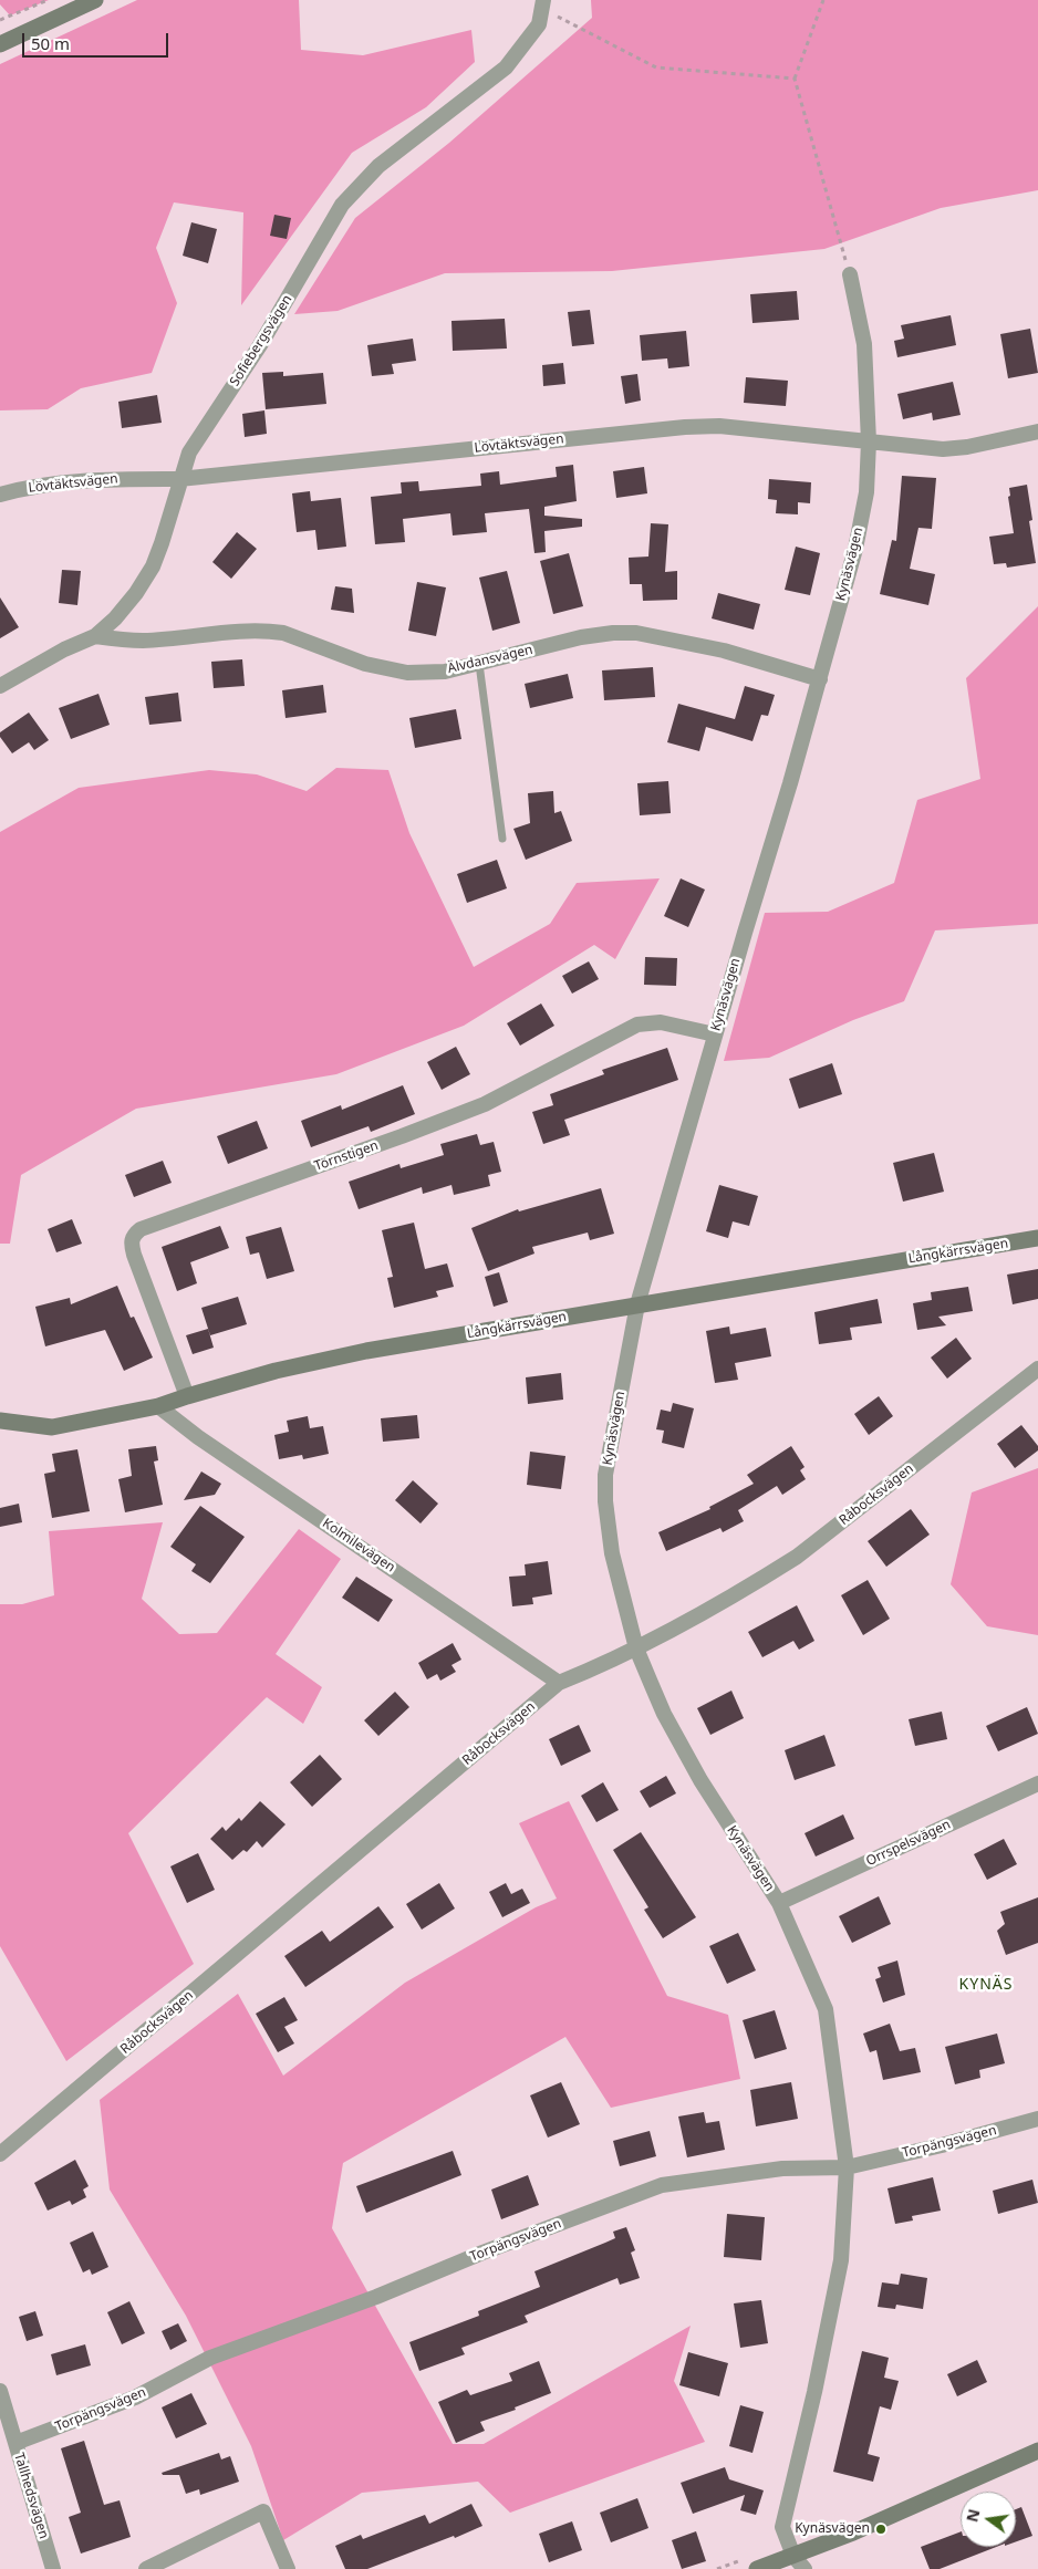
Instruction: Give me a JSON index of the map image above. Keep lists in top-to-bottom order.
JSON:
{
  "streets": {
    "street": [
      "Sofiebergsvägen",
      "Lövtäktsvägen",
      "Kynäsvägen",
      "Älvdansvägen",
      "Törnstigen",
      "Långkärrsvägen",
      "Råbocksvägen",
      "Kolmilevägen",
      "Orrspelsvägen",
      "Torpängsvägen",
      "Tallhedsvägen"
    ]
  },
  "crossings": [
    ["Sofiebergsvägen", "Lövtäktsvägen"],
    ["Sofiebergsvägen", "Älvdansvägen"],
    ["Lövtäktsvägen", "Kynäsvägen"],
    ["Kynäsvägen", "Älvdansvägen"],
    ["Kynäsvägen", "Törnstigen"],
    ["Kynäsvägen", "Långkärrsvägen"],
    ["Kynäsvägen", "Råbocksvägen"],
    ["Kynäsvägen", "Orrspelsvägen"],
    ["Kynäsvägen", "Torpängsvägen"],
    ["Törnstigen", "Långkärrsvägen"],
    ["Långkärrsvägen", "Kolmilevägen"],
    ["Råbocksvägen", "Kolmilevägen"],
    ["Torpängsvägen", "Tallhedsvägen"]
  ],
  "districts": ["KYNÄS"],
  "places": ["Kynäsvägen"],
  "scale_bar": "50 m",
  "north": "left"
}
